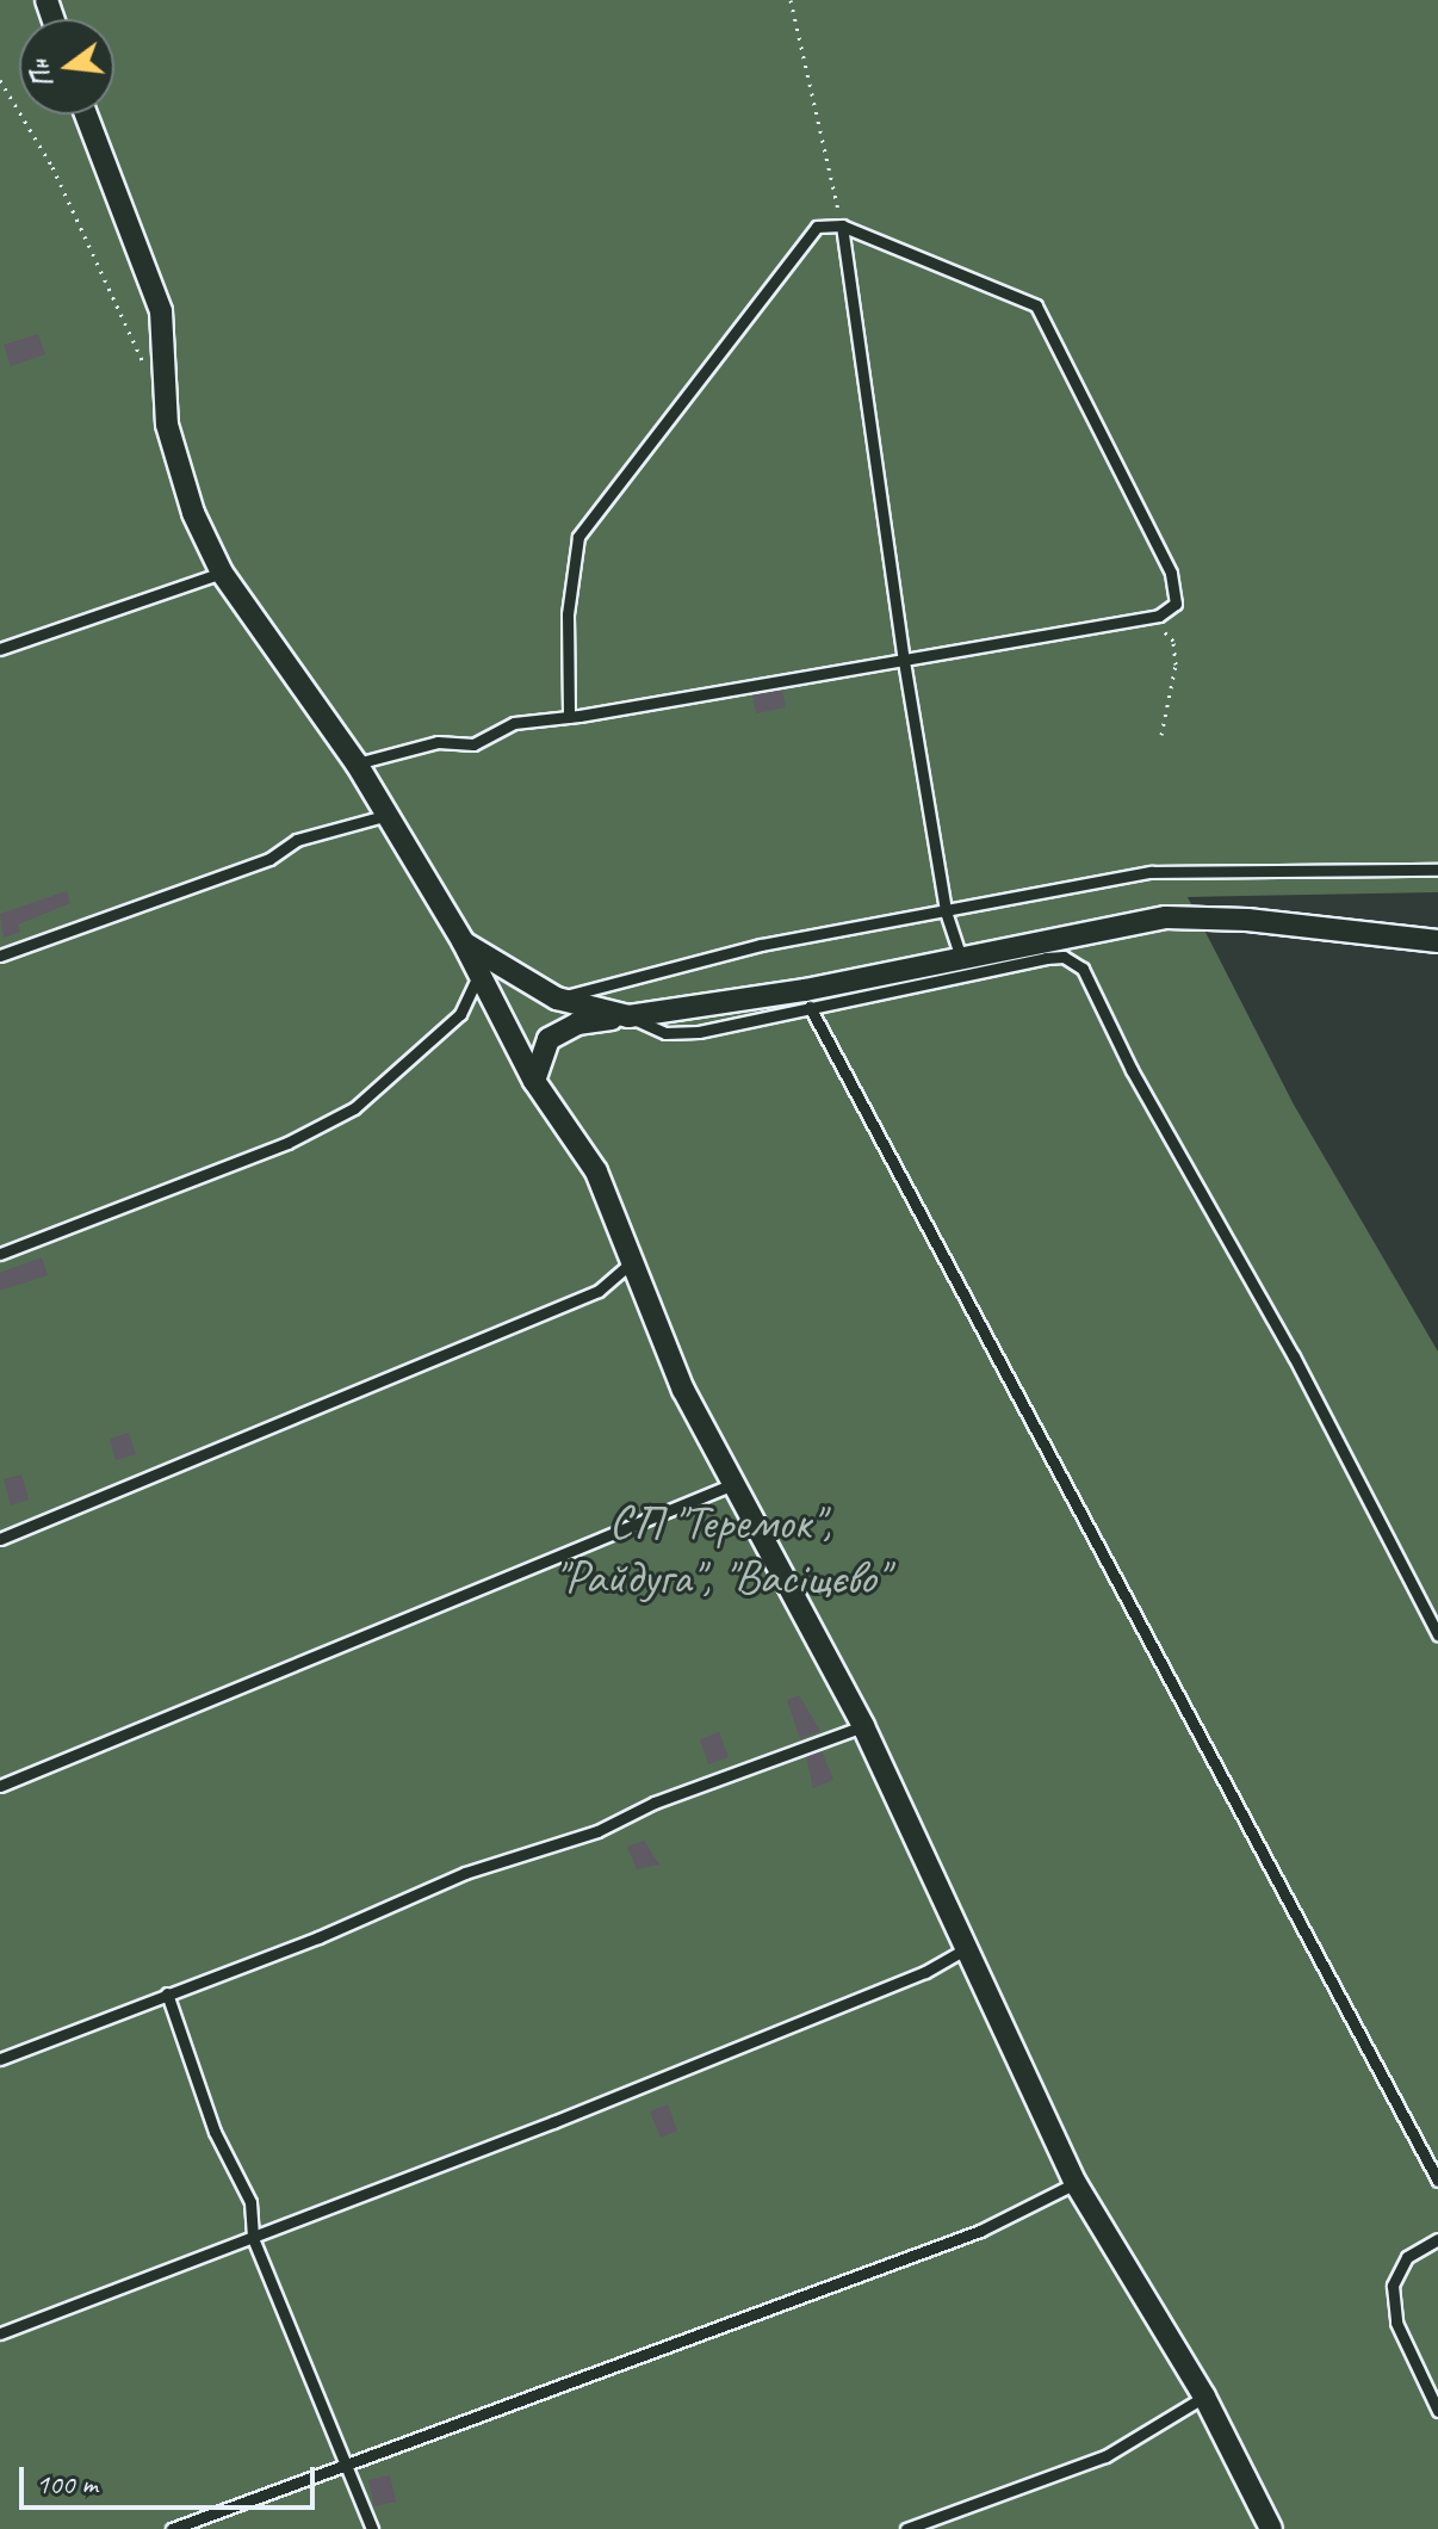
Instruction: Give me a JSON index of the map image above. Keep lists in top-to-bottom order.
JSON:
{
  "parks": ["СП \"Теремок\", \"Райдуга\", \"Васіщєво\""],
  "scale_bar": "100 m",
  "north": "left"
}
